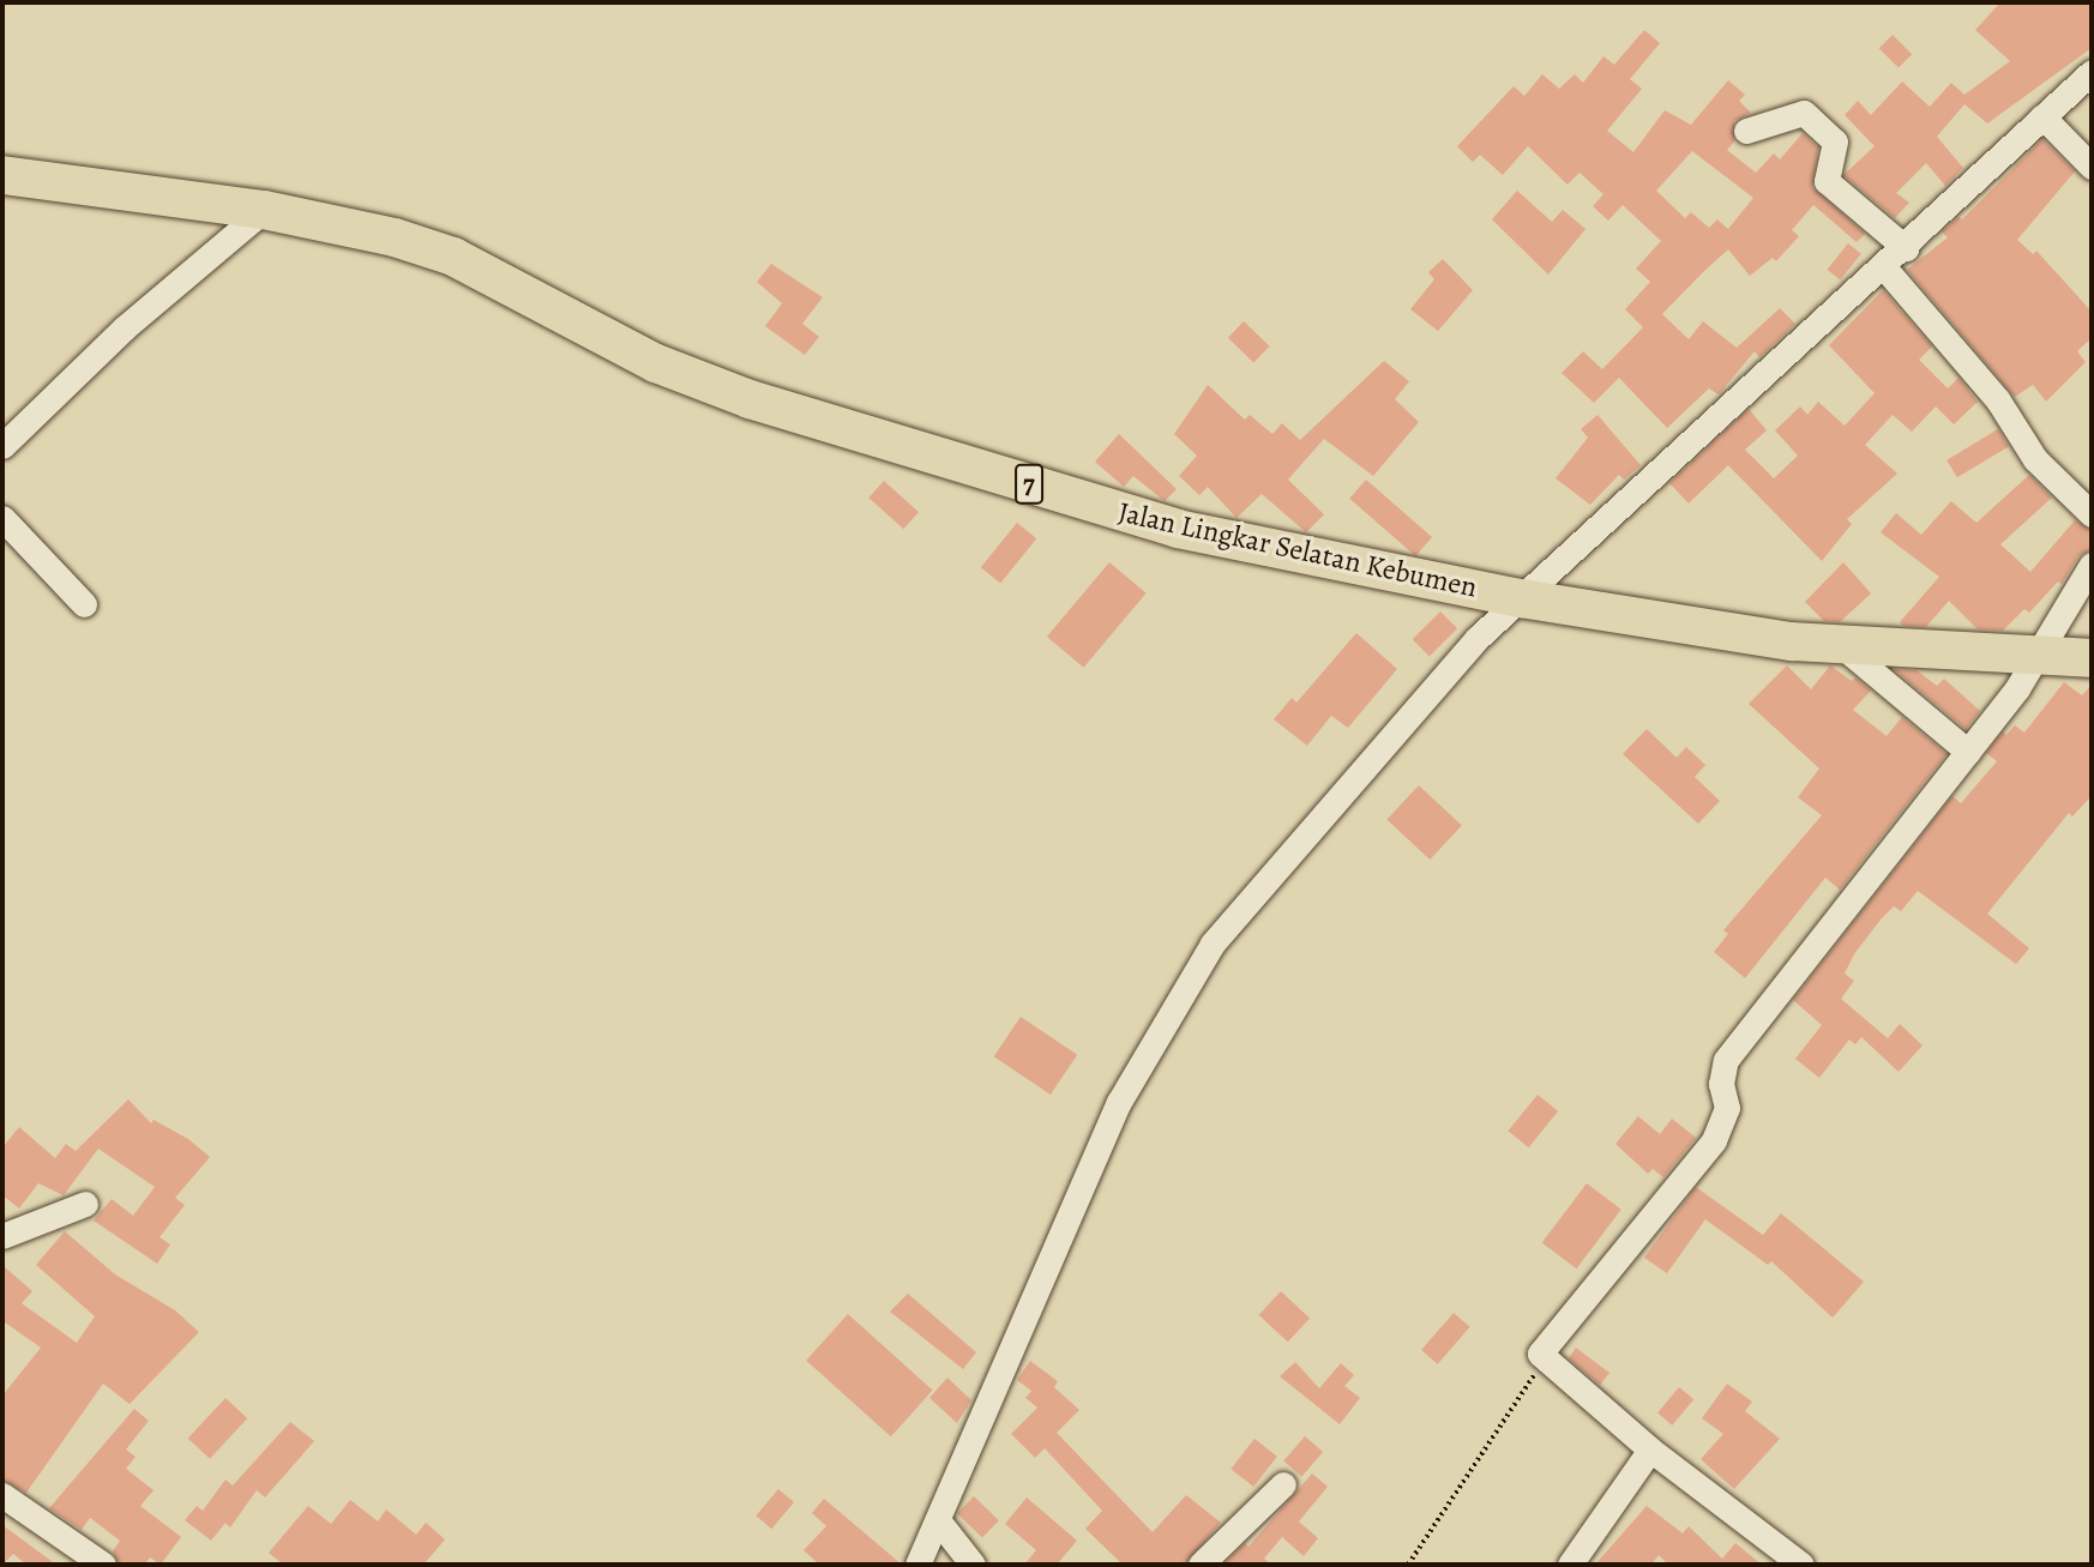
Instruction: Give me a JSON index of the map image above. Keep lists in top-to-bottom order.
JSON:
{
  "streets": {
    "highway": ["7", "Jalan Lingkar Selatan Kebumen"]
  }
}
